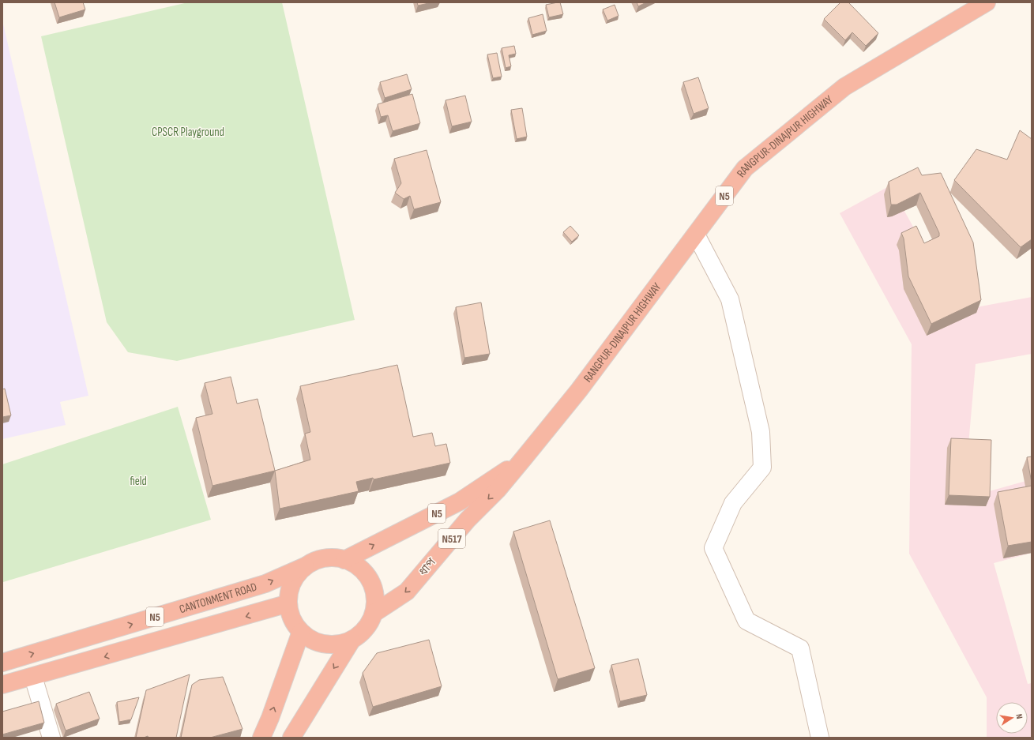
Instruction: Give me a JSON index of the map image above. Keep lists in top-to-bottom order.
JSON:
{
  "streets": {
    "highway": [
      "RANGPUR-DINAJPUR HIGHWAY",
      "N5",
      "N517",
      "ধাপ",
      "CANTONMENT ROAD"
    ]
  },
  "crossings": [
    ["RANGPUR-DINAJPUR HIGHWAY", "N5"],
    ["RANGPUR-DINAJPUR HIGHWAY", "ধাপ"],
    ["N5", "ধাপ"],
    ["N5", "CANTONMENT ROAD"],
    ["ধাপ", "CANTONMENT ROAD"]
  ],
  "parks": ["CPSCR Playground", "field"],
  "north": "right"
}
